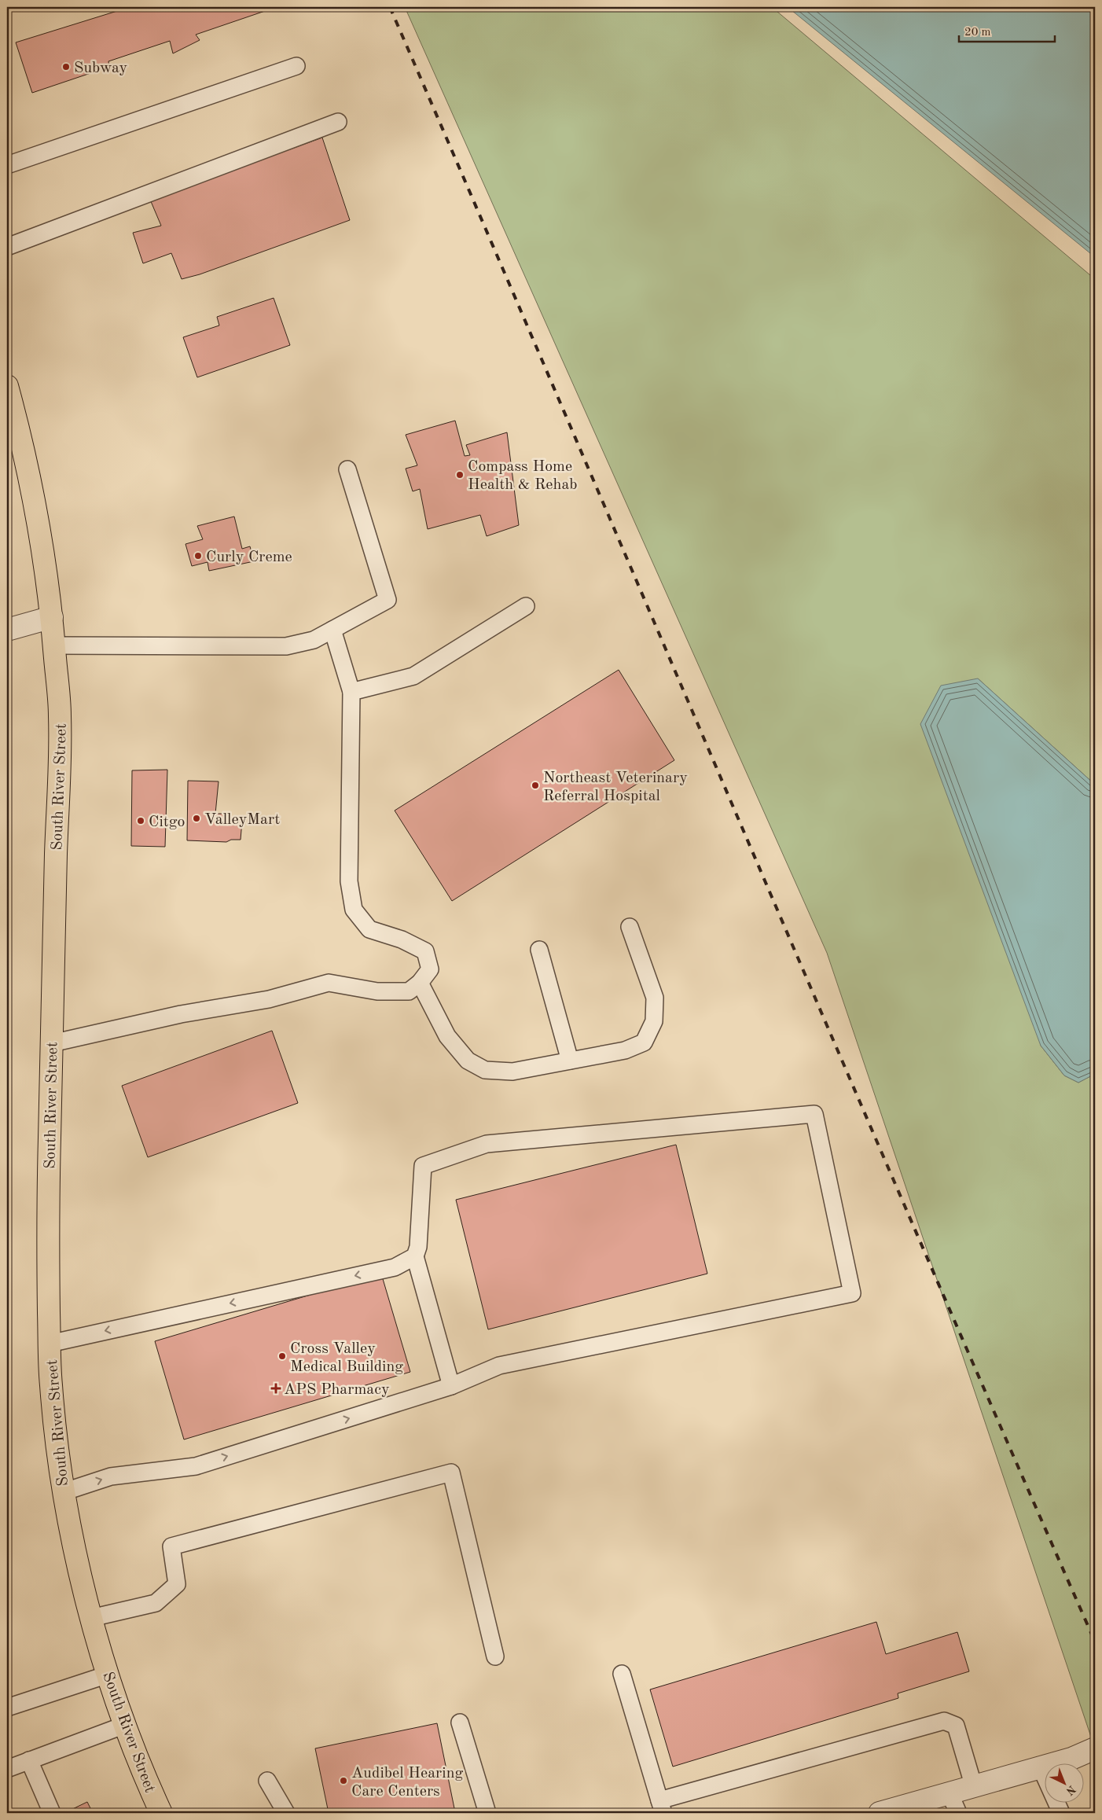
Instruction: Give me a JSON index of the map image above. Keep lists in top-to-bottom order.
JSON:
{
  "streets": {
    "main road": ["South River Street"]
  },
  "places": {
    "other": [
      "Subway",
      "Compass Home Health & Rehab",
      "Curly Creme",
      "Northeast Veterinary Referral Hospital",
      "ValleyMart",
      "Citgo",
      "Cross Valley Medical Building",
      "Audibel Hearing Care Centers"
    ],
    "health": ["APS Pharmacy"]
  },
  "scale_bar": "20 m",
  "north": "bottom right"
}
